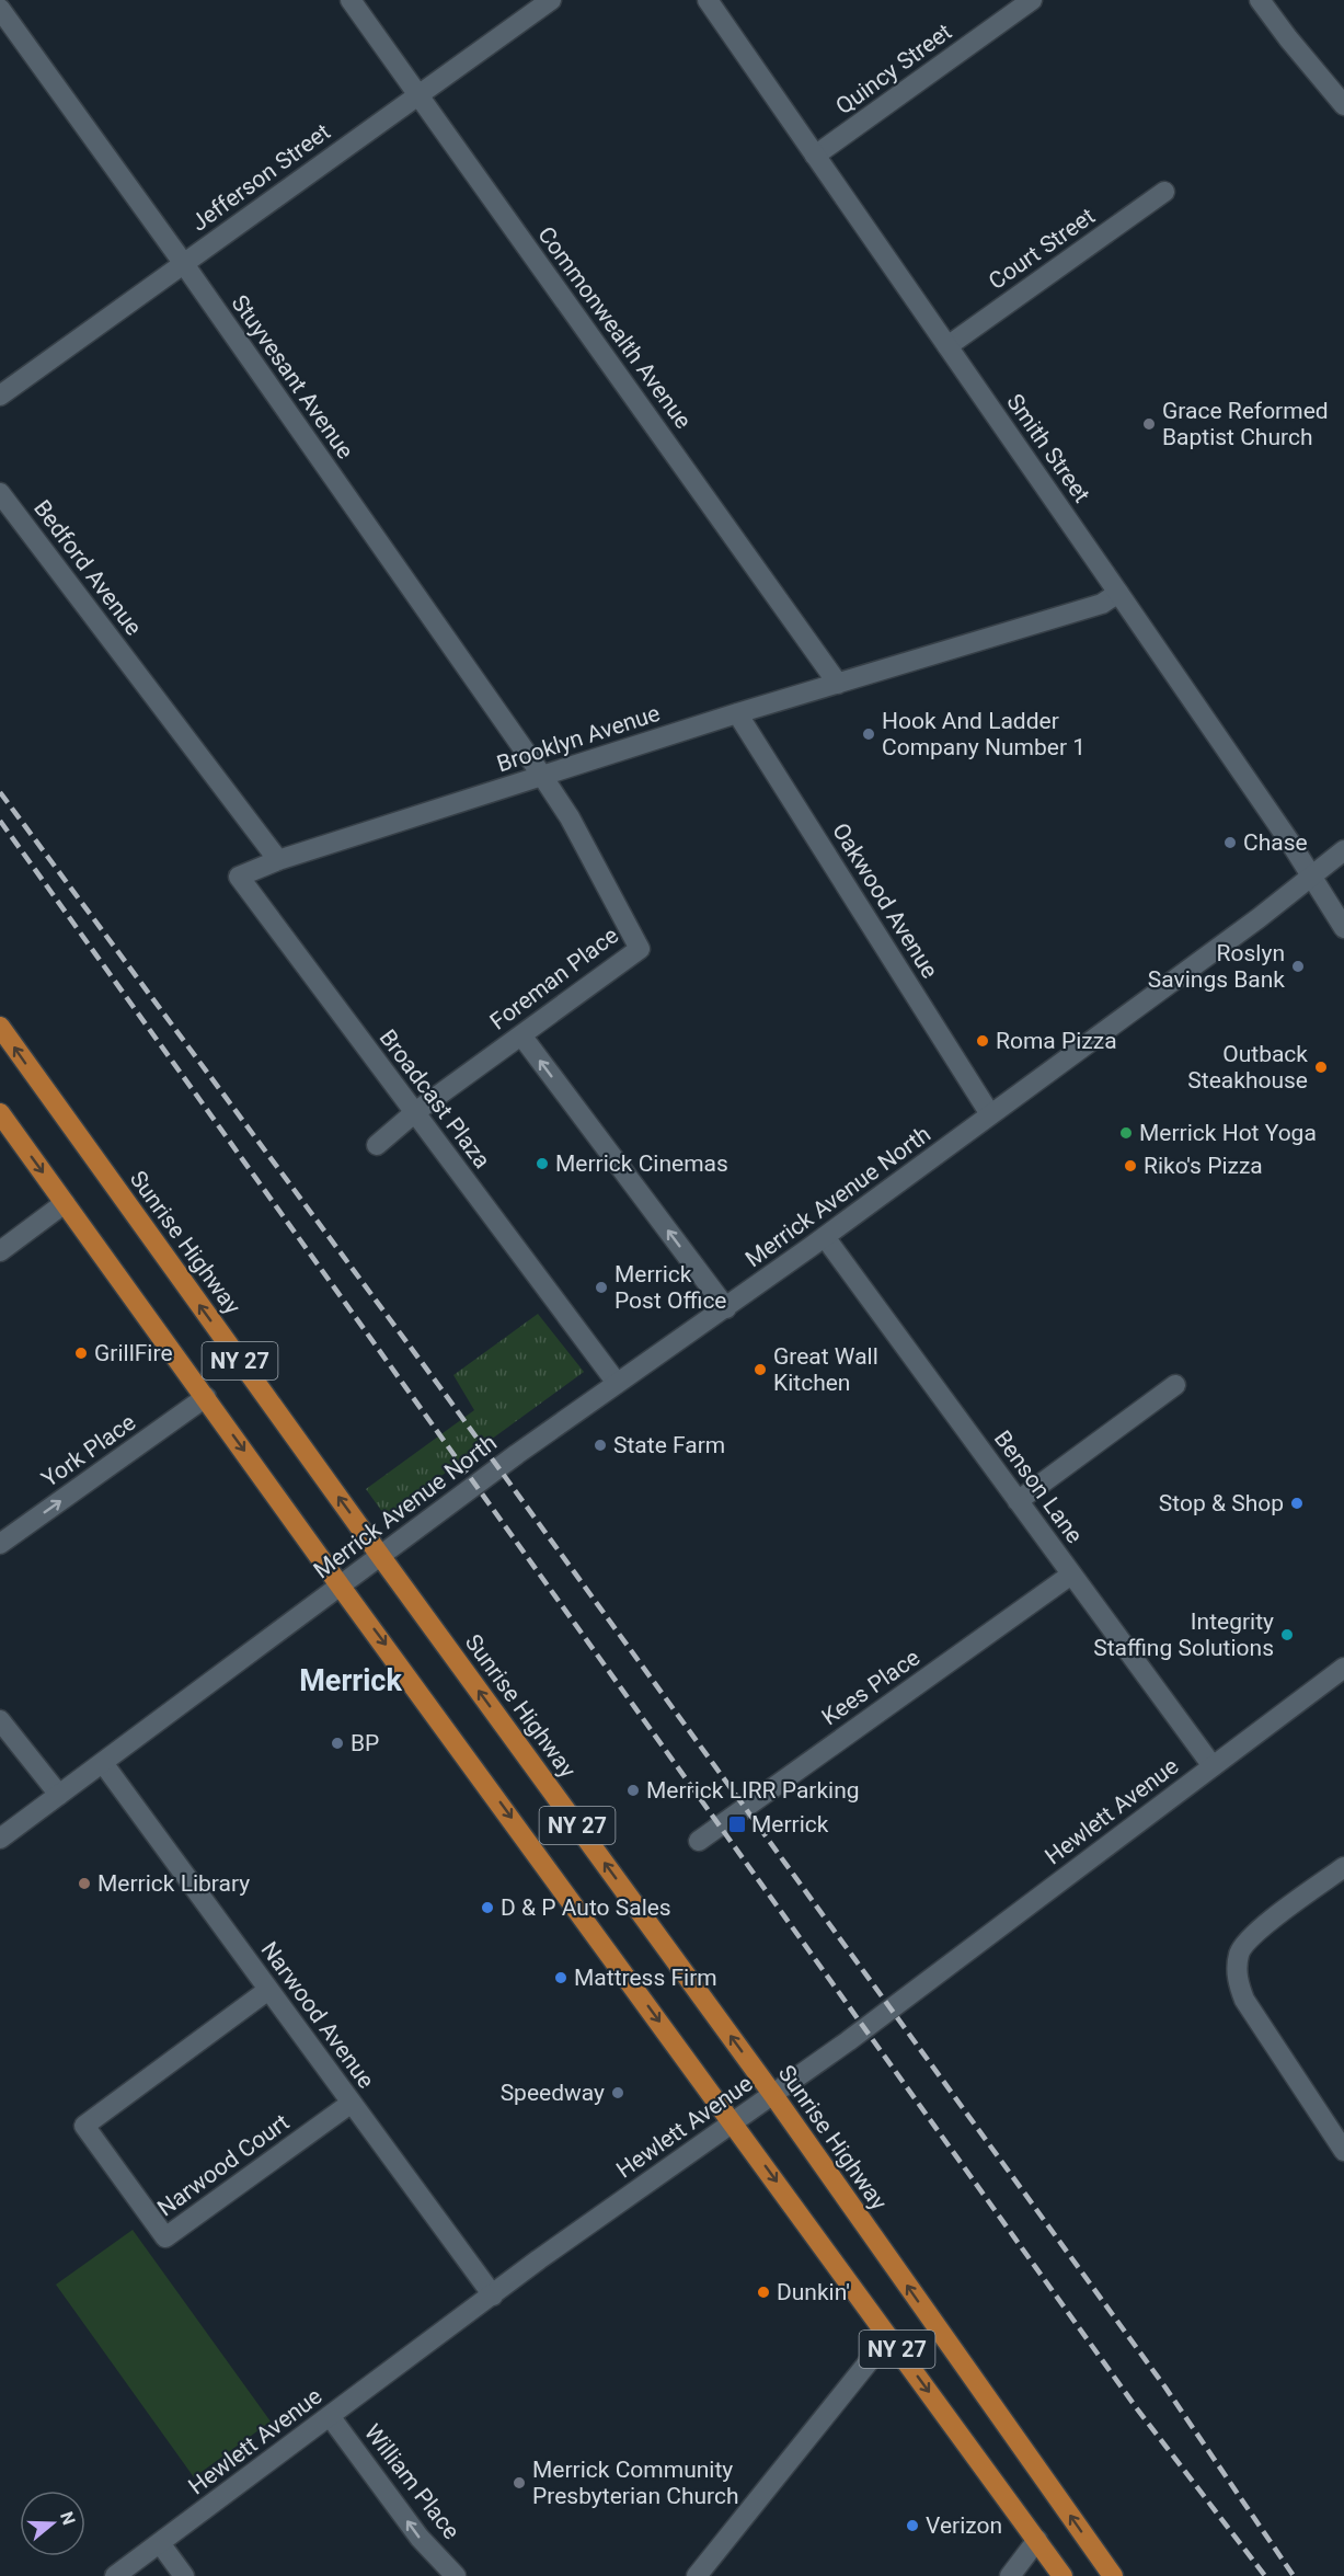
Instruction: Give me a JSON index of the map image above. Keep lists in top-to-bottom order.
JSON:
{
  "streets": {
    "highway": ["Sunrise Highway", "NY 27"],
    "street": [
      "Quincy Street",
      "Jefferson Street",
      "Court Street",
      "Commonwealth Avenue",
      "Stuyvesant Avenue",
      "Smith Street",
      "Bedford Avenue",
      "Brooklyn Avenue",
      "Oakwood Avenue",
      "Foreman Place",
      "Broadcast Plaza",
      "Merrick Avenue North",
      "York Place",
      "Benson Lane",
      "Kees Place",
      "Hewlett Avenue",
      "Narwood Avenue",
      "Narwood Court",
      "William Place"
    ]
  },
  "crossings": [
    ["Quincy Street", "Smith Street"],
    ["Jefferson Street", "Commonwealth Avenue"],
    ["Jefferson Street", "Stuyvesant Avenue"],
    ["Court Street", "Smith Street"],
    ["Commonwealth Avenue", "Brooklyn Avenue"],
    ["Stuyvesant Avenue", "Brooklyn Avenue"],
    ["Stuyvesant Avenue", "Foreman Place"],
    ["Smith Street", "Brooklyn Avenue"],
    ["Smith Street", "Merrick Avenue North"],
    ["Bedford Avenue", "Brooklyn Avenue"],
    ["Bedford Avenue", "Broadcast Plaza"],
    ["Brooklyn Avenue", "Oakwood Avenue"],
    ["Brooklyn Avenue", "Foreman Place"],
    ["Brooklyn Avenue", "Broadcast Plaza"],
    ["Oakwood Avenue", "Merrick Avenue North"],
    ["Foreman Place", "Broadcast Plaza"],
    ["Broadcast Plaza", "Merrick Avenue North"],
    ["Merrick Avenue North", "Sunrise Highway"],
    ["Merrick Avenue North", "NY 27"],
    ["Merrick Avenue North", "Benson Lane"],
    ["Merrick Avenue North", "Narwood Avenue"],
    ["Sunrise Highway", "Hewlett Avenue"],
    ["NY 27", "York Place"],
    ["NY 27", "Hewlett Avenue"],
    ["Benson Lane", "Kees Place"],
    ["Benson Lane", "Hewlett Avenue"],
    ["Hewlett Avenue", "Narwood Avenue"],
    ["Hewlett Avenue", "William Place"],
    ["Narwood Avenue", "Narwood Court"]
  ],
  "one_way": ["York Place", "William Place"],
  "districts": ["Merrick"],
  "places": {
    "other": [
      "Grace Reformed Baptist Church",
      "Hook And Ladder Company Number 1",
      "Chase",
      "Roslyn Savings Bank",
      "Roma Pizza",
      "Outback Steakhouse",
      "Merrick Hot Yoga",
      "Merrick Cinemas",
      "Riko's Pizza",
      "Merrick Post Office",
      "GrillFire",
      "Great Wall Kitchen",
      "State Farm",
      "Stop & Shop",
      "Integrity Staffing Solutions",
      "BP",
      "Merrick LIRR Parking",
      "Merrick Library",
      "D & P Auto Sales",
      "Mattress Firm",
      "Speedway",
      "Dunkin'",
      "Merrick Community Presbyterian Church",
      "Verizon"
    ],
    "transit": ["Merrick"]
  },
  "north": "right"
}
